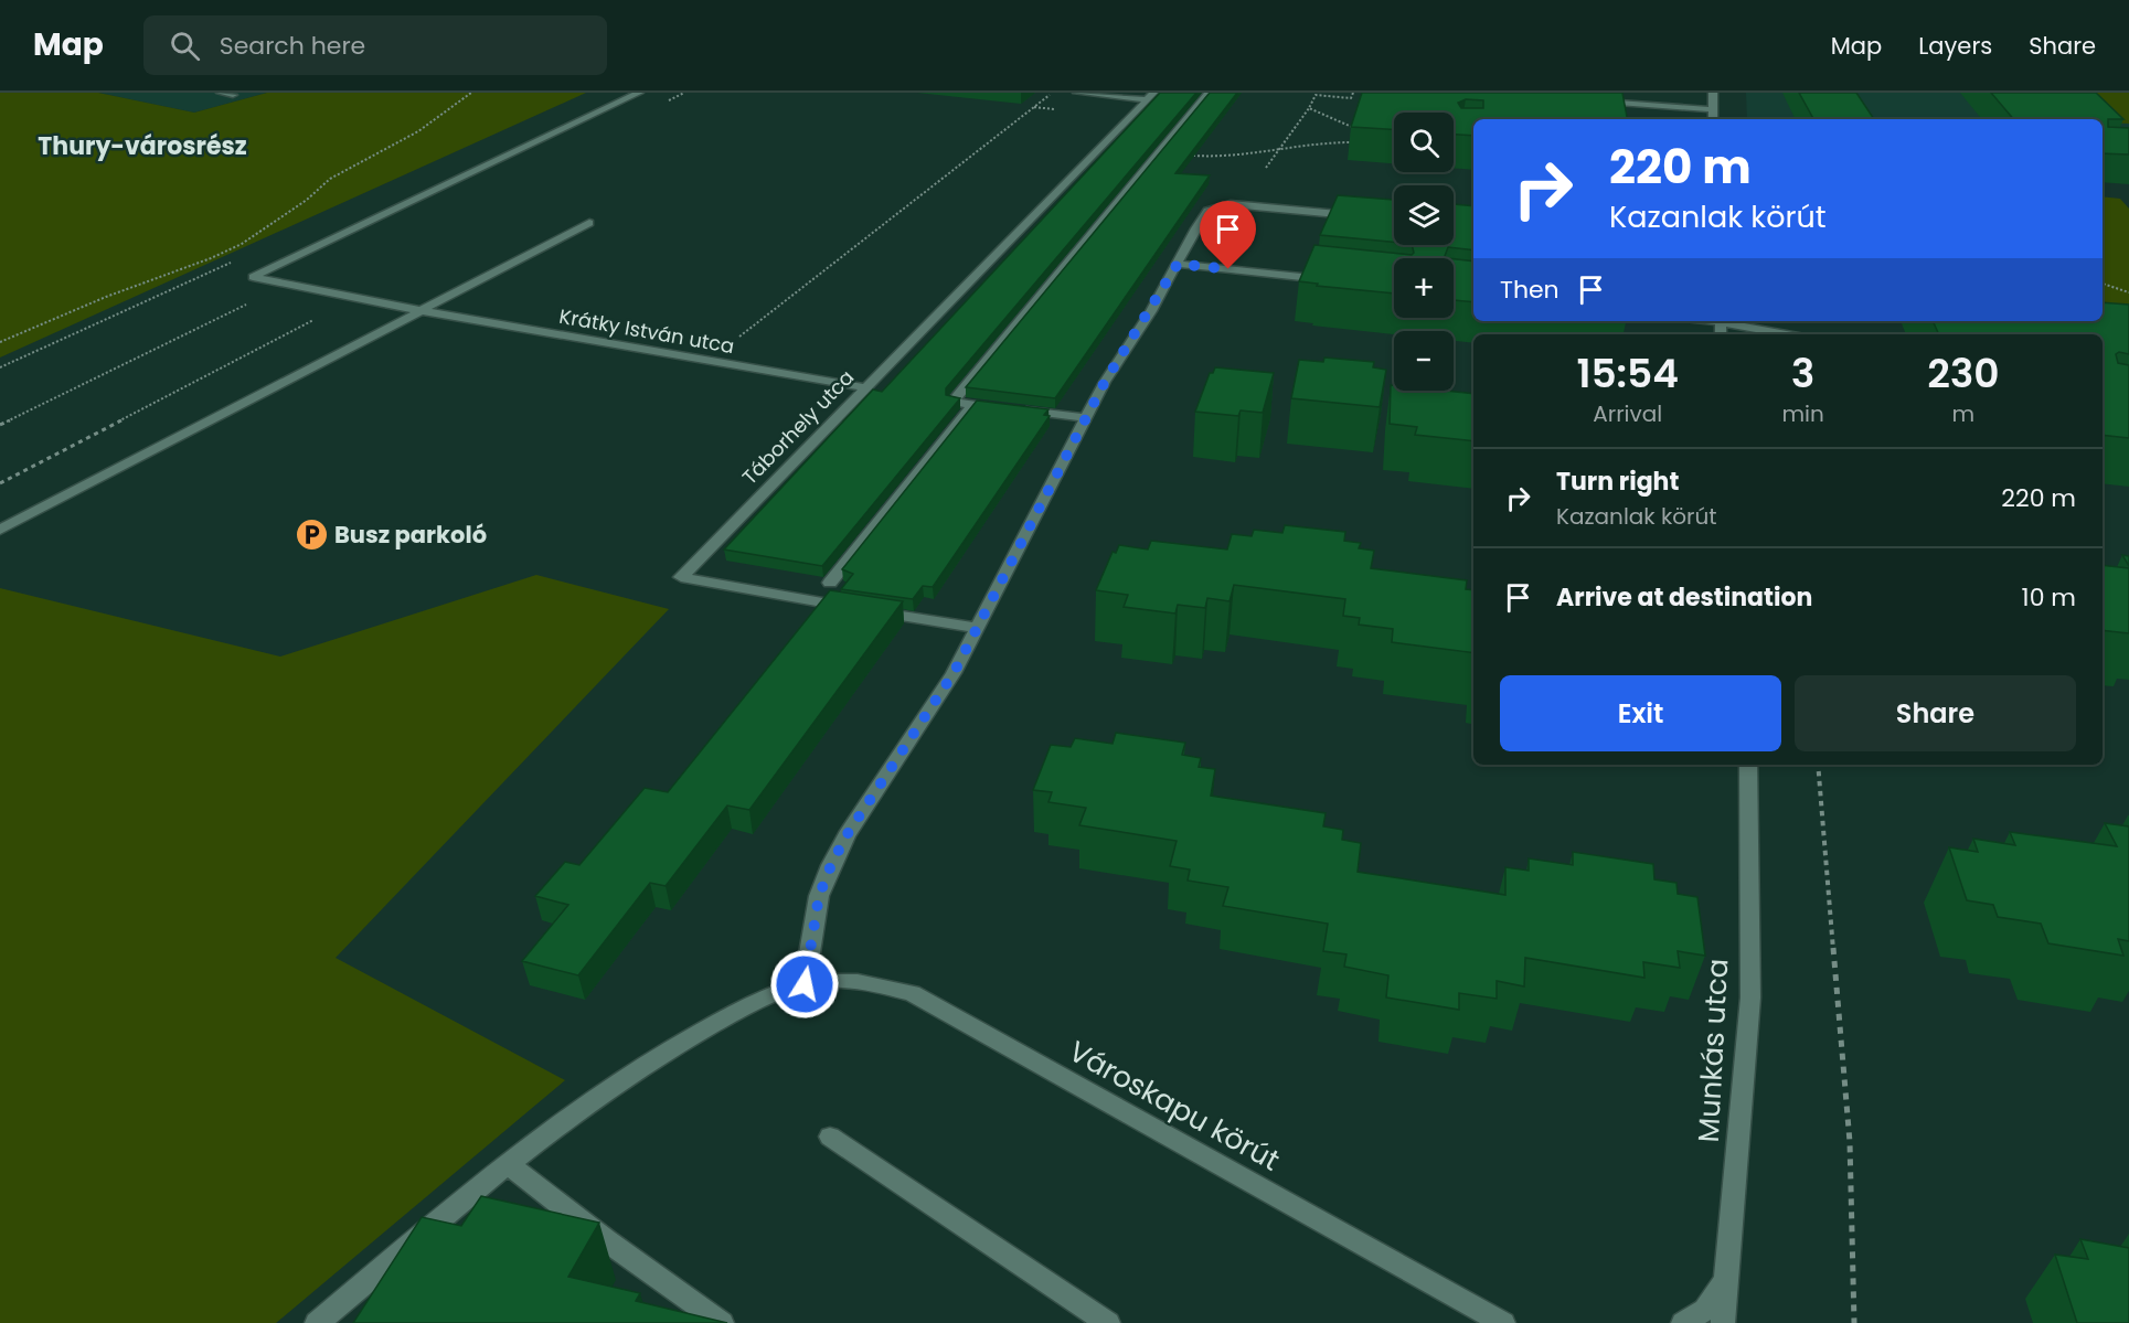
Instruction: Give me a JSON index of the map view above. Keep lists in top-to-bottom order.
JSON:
{
  "streets": {
    "street": [
      "Krátky István utca",
      "Táborhely utca",
      "Munkás utca",
      "Városkapu körút"
    ]
  },
  "crossings": [
    ["Krátky István utca", "Táborhely utca"]
  ],
  "districts": ["Thury-városrész"],
  "places": {
    "parking": ["Busz parkoló"]
  },
  "page": {
    "header": "Map",
    "search": "Search here",
    "nav": ["Map", "Layers", "Share"],
    "map_buttons": ["+", "−"],
    "turn": ["220 m", "Kazanlak körút"],
    "then": "Then",
    "eta": [
      "15:54",
      "Arrival",
      "3",
      "min",
      "230",
      "m"
    ],
    "list": [
      {
        "name": "Turn right",
        "note": "Kazanlak körút",
        "value": "220 m"
      },
      {
        "name": "Arrive at destination",
        "value": "10 m"
      }
    ],
    "buttons": ["Exit", "Share"]
  }
}
